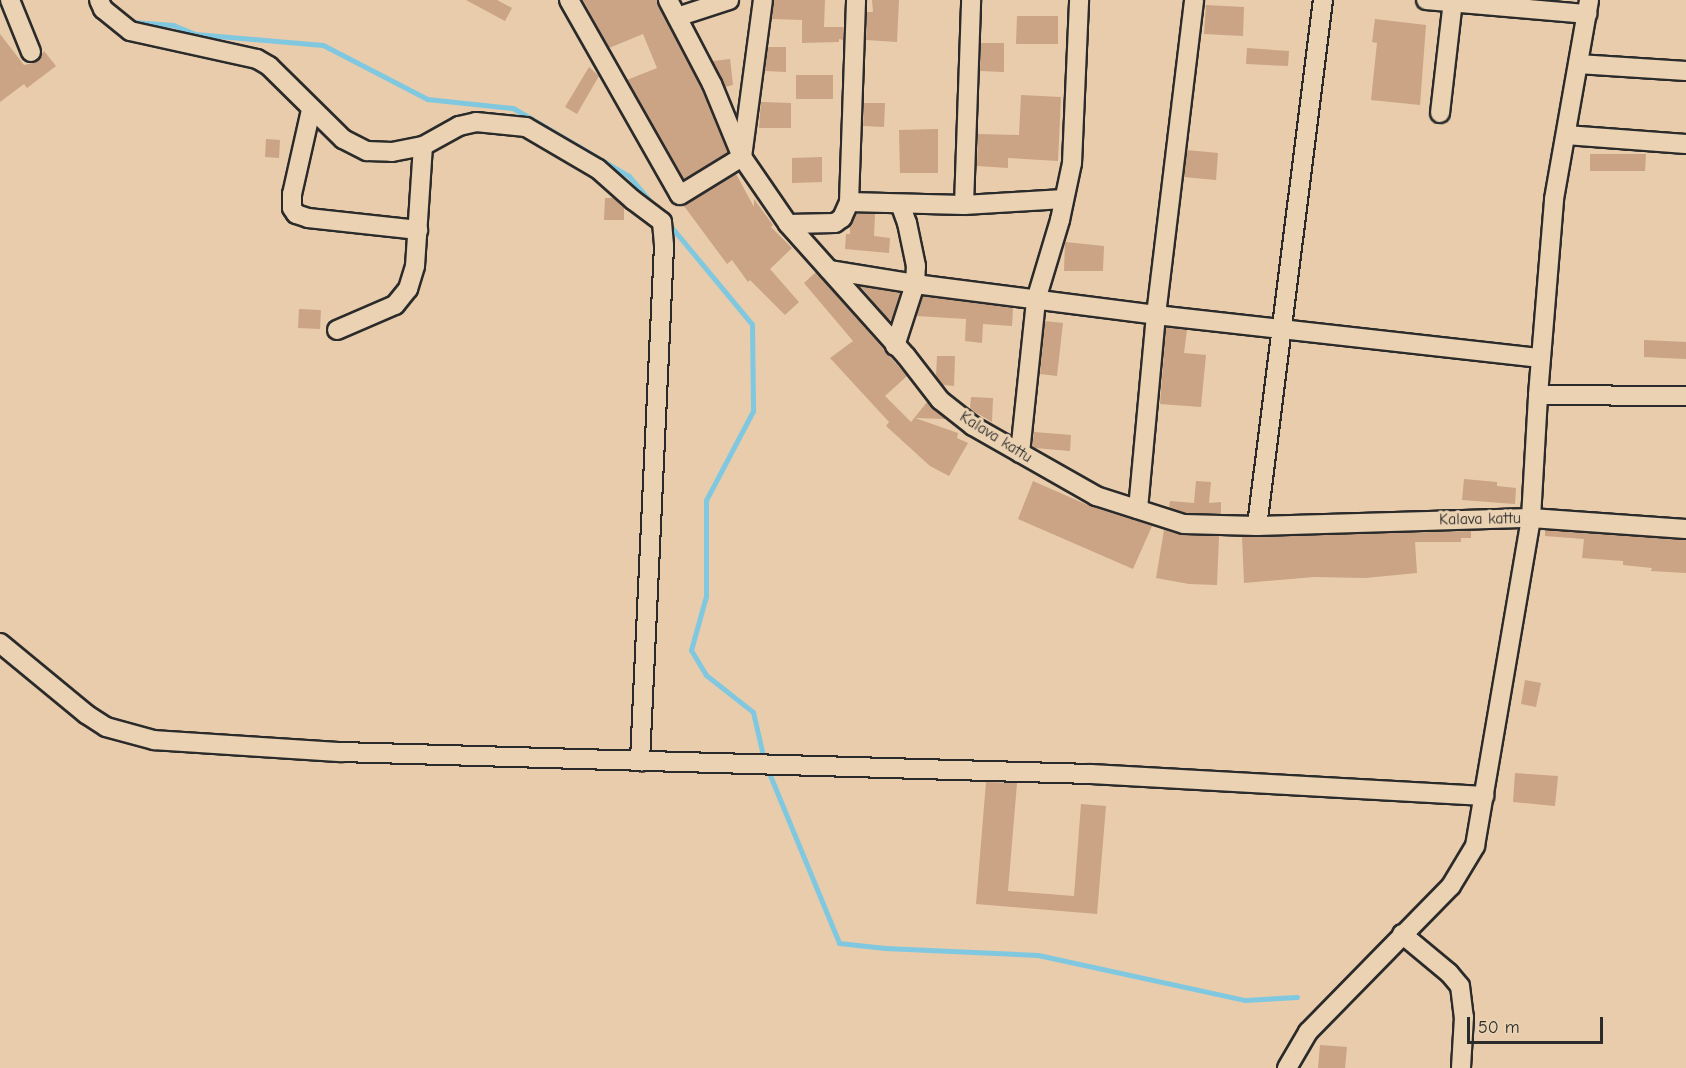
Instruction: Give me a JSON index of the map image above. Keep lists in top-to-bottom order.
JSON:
{
  "streets": {
    "street": ["Kalava kattu"]
  },
  "scale_bar": "50 m"
}
